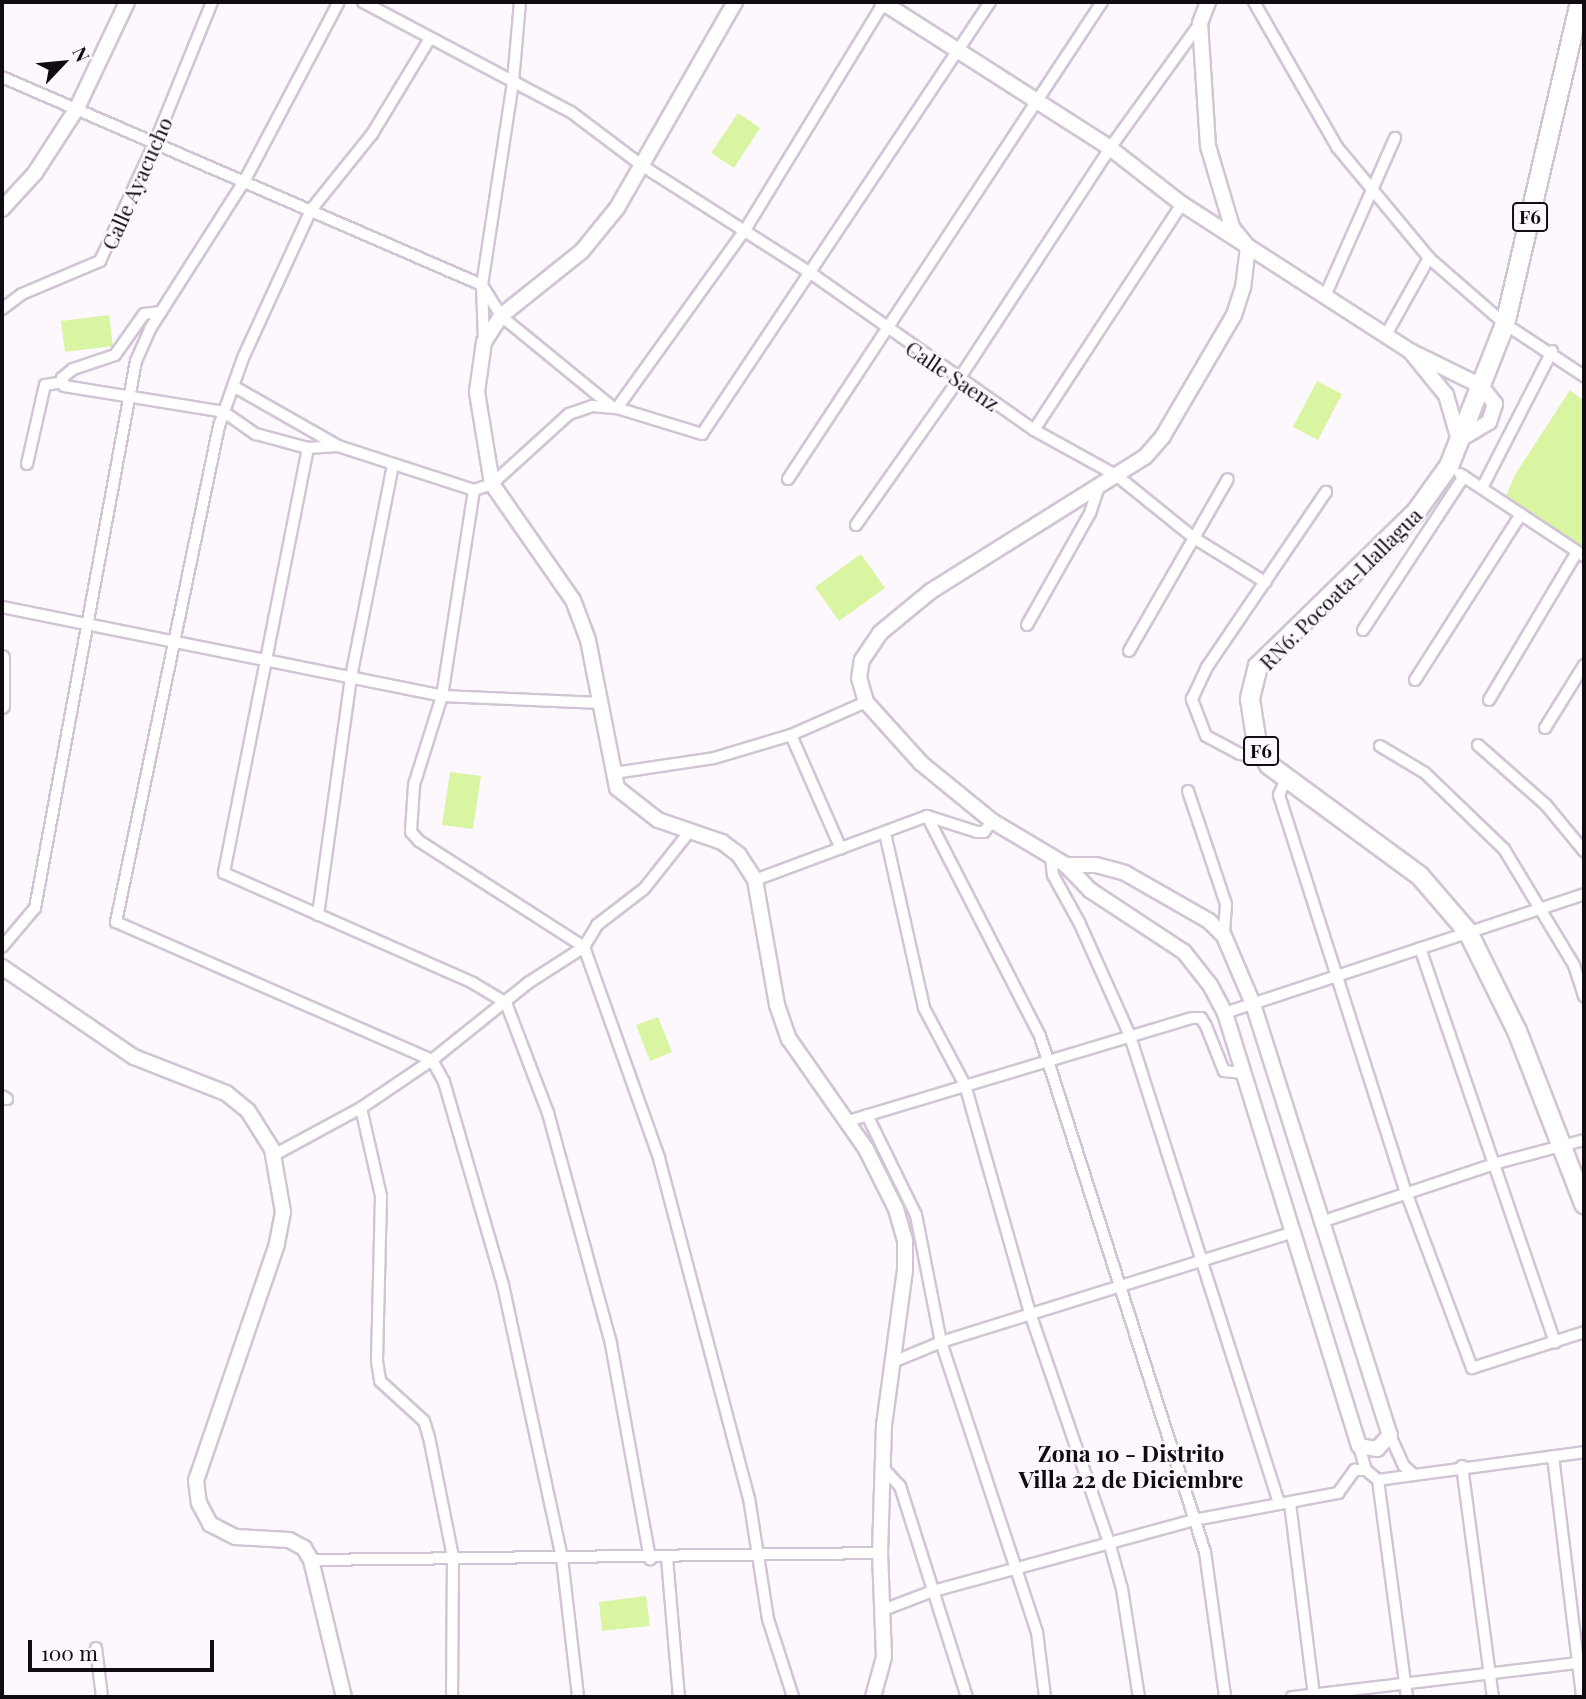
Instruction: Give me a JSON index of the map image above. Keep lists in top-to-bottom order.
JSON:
{
  "streets": {
    "highway": ["F6", "RN6: Pocoata-Llallagua"],
    "street": ["Calle Ayacucho", "Calle Saenz"]
  },
  "districts": ["Zona 10 - Distrito Villa 22 de Diciembre"],
  "scale_bar": "100 m",
  "north": "top right"
}
